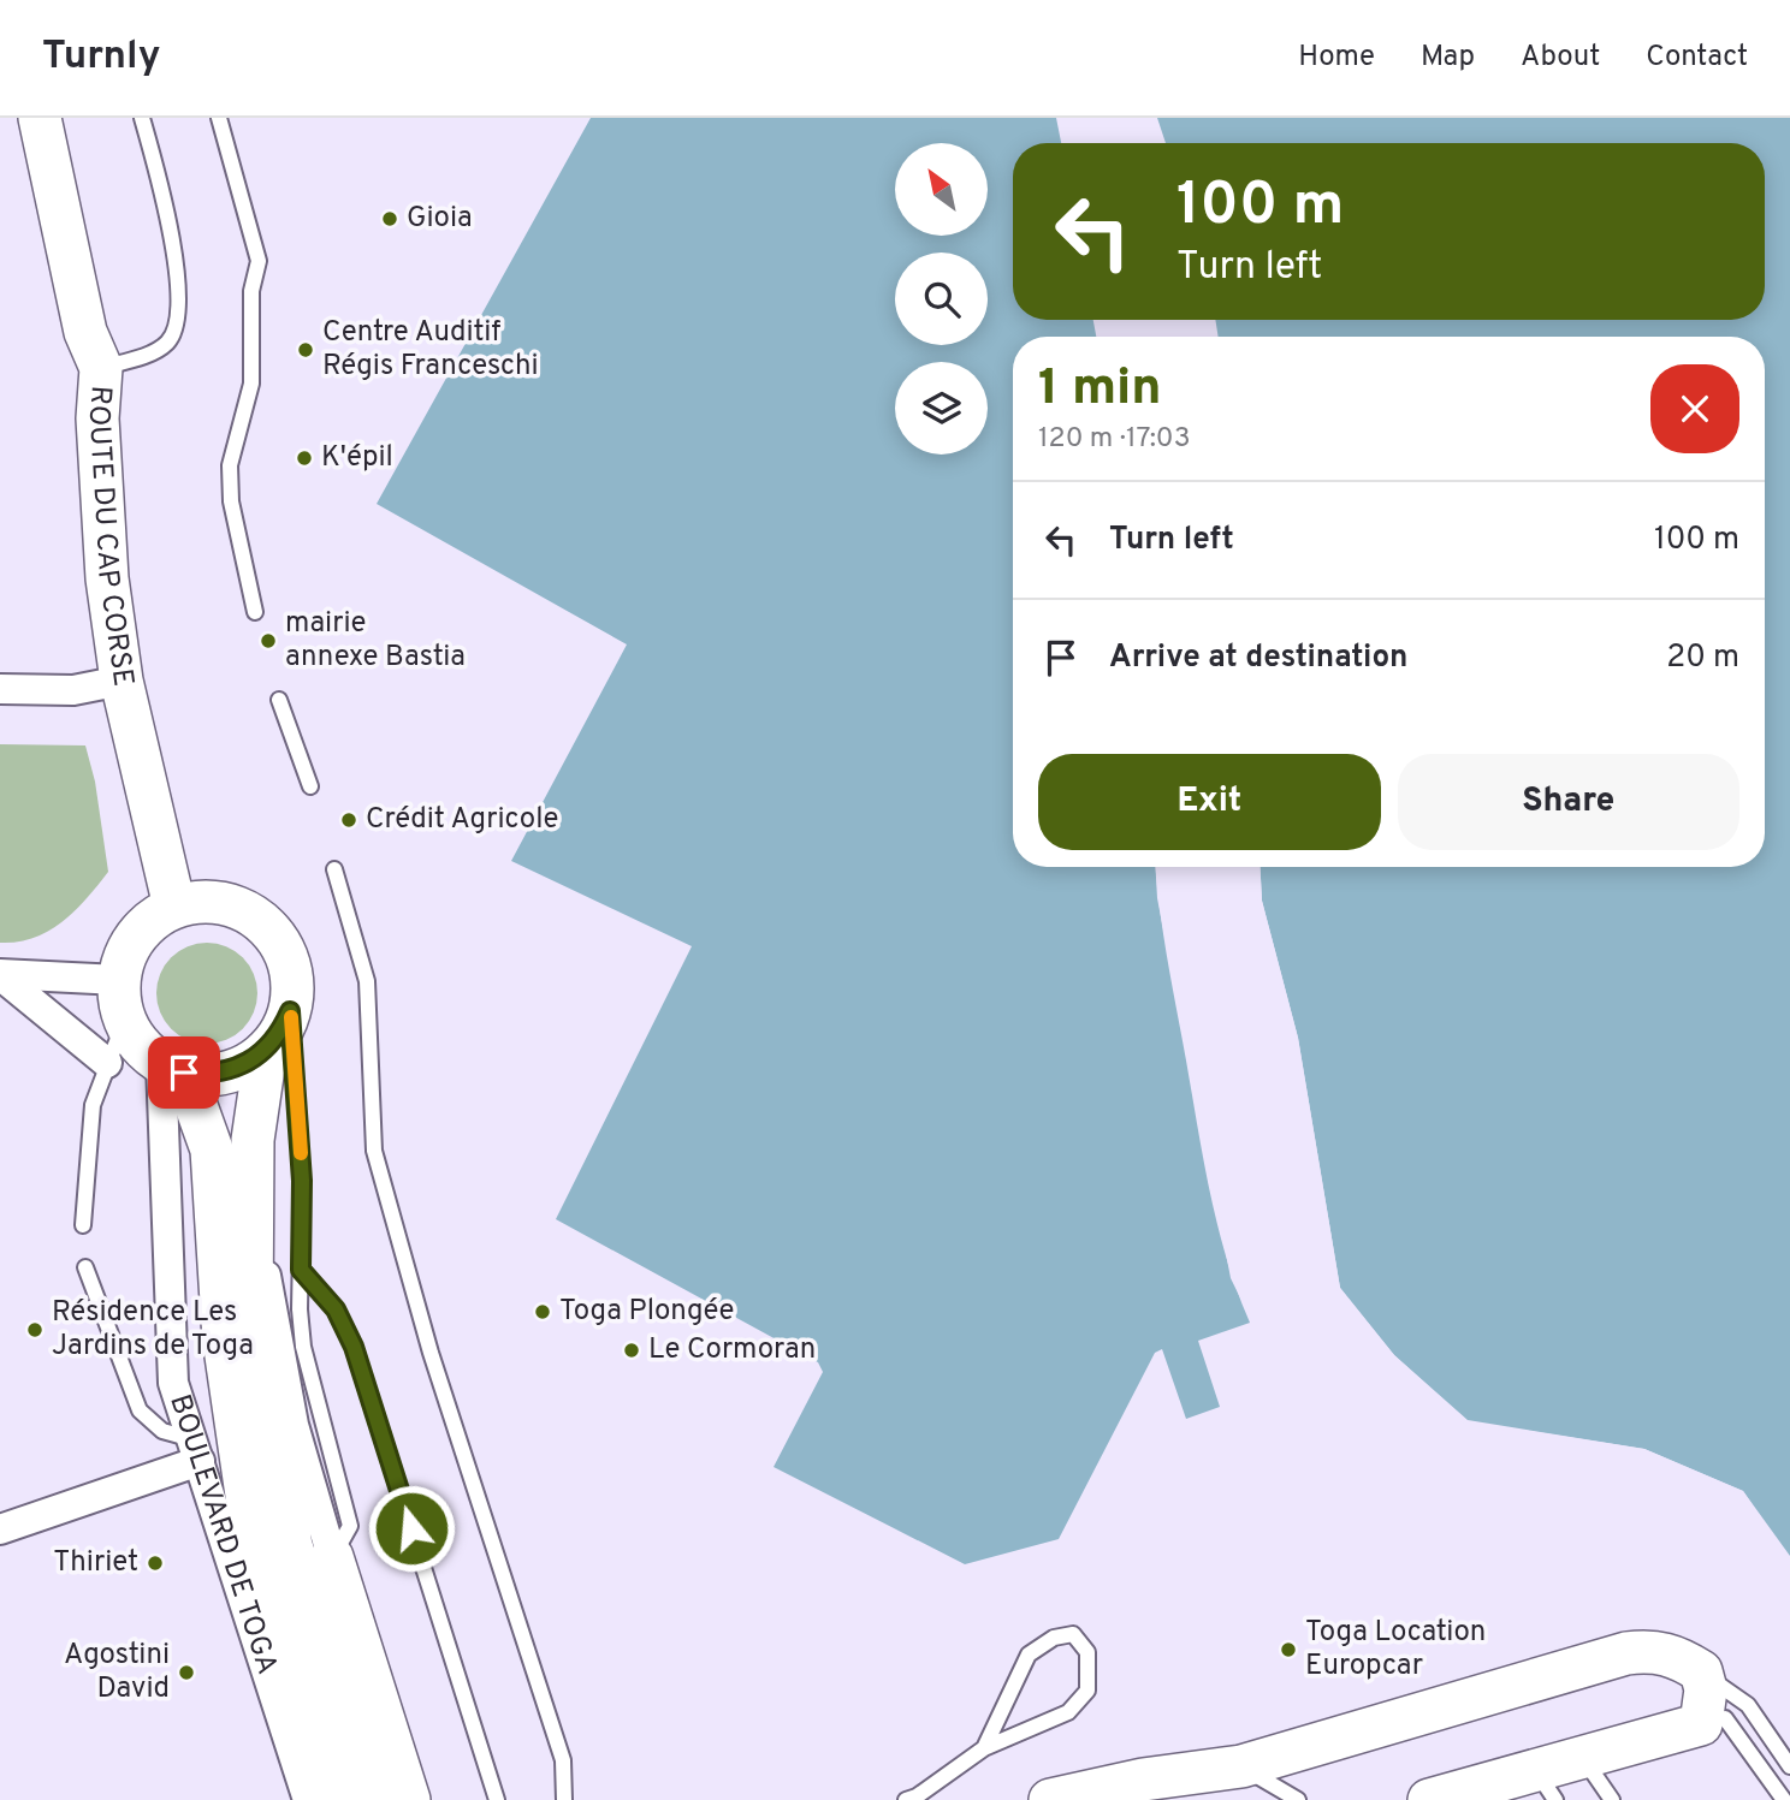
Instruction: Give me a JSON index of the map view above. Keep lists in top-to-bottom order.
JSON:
{
  "streets": {
    "main road": ["ROUTE DU CAP CORSE"],
    "street": ["BOULEVARD DE TOGA"]
  },
  "crossings": [
    ["ROUTE DU CAP CORSE", "BOULEVARD DE TOGA"]
  ],
  "places": [
    "Gioia",
    "Centre Auditif Régis Franceschi",
    "K'épil",
    "mairie annexe Bastia",
    "Crédit Agricole",
    "Toga Plongée",
    "Résidence Les Jardins de Toga",
    "Le Cormoran",
    "Thiriet",
    "Toga Location Europcar",
    "Agostini David"
  ],
  "north": "top left",
  "page": {
    "header": "Turnly",
    "nav": [
      "Home",
      "Map",
      "About",
      "Contact"
    ],
    "turn": ["100 m", "Turn left"],
    "heading": ["1 min", "120 m · 17:03"],
    "list": [
      {
        "name": "Turn left",
        "value": "100 m"
      },
      {
        "name": "Arrive at destination",
        "value": "20 m"
      }
    ],
    "buttons": ["Exit", "Share"]
  }
}
